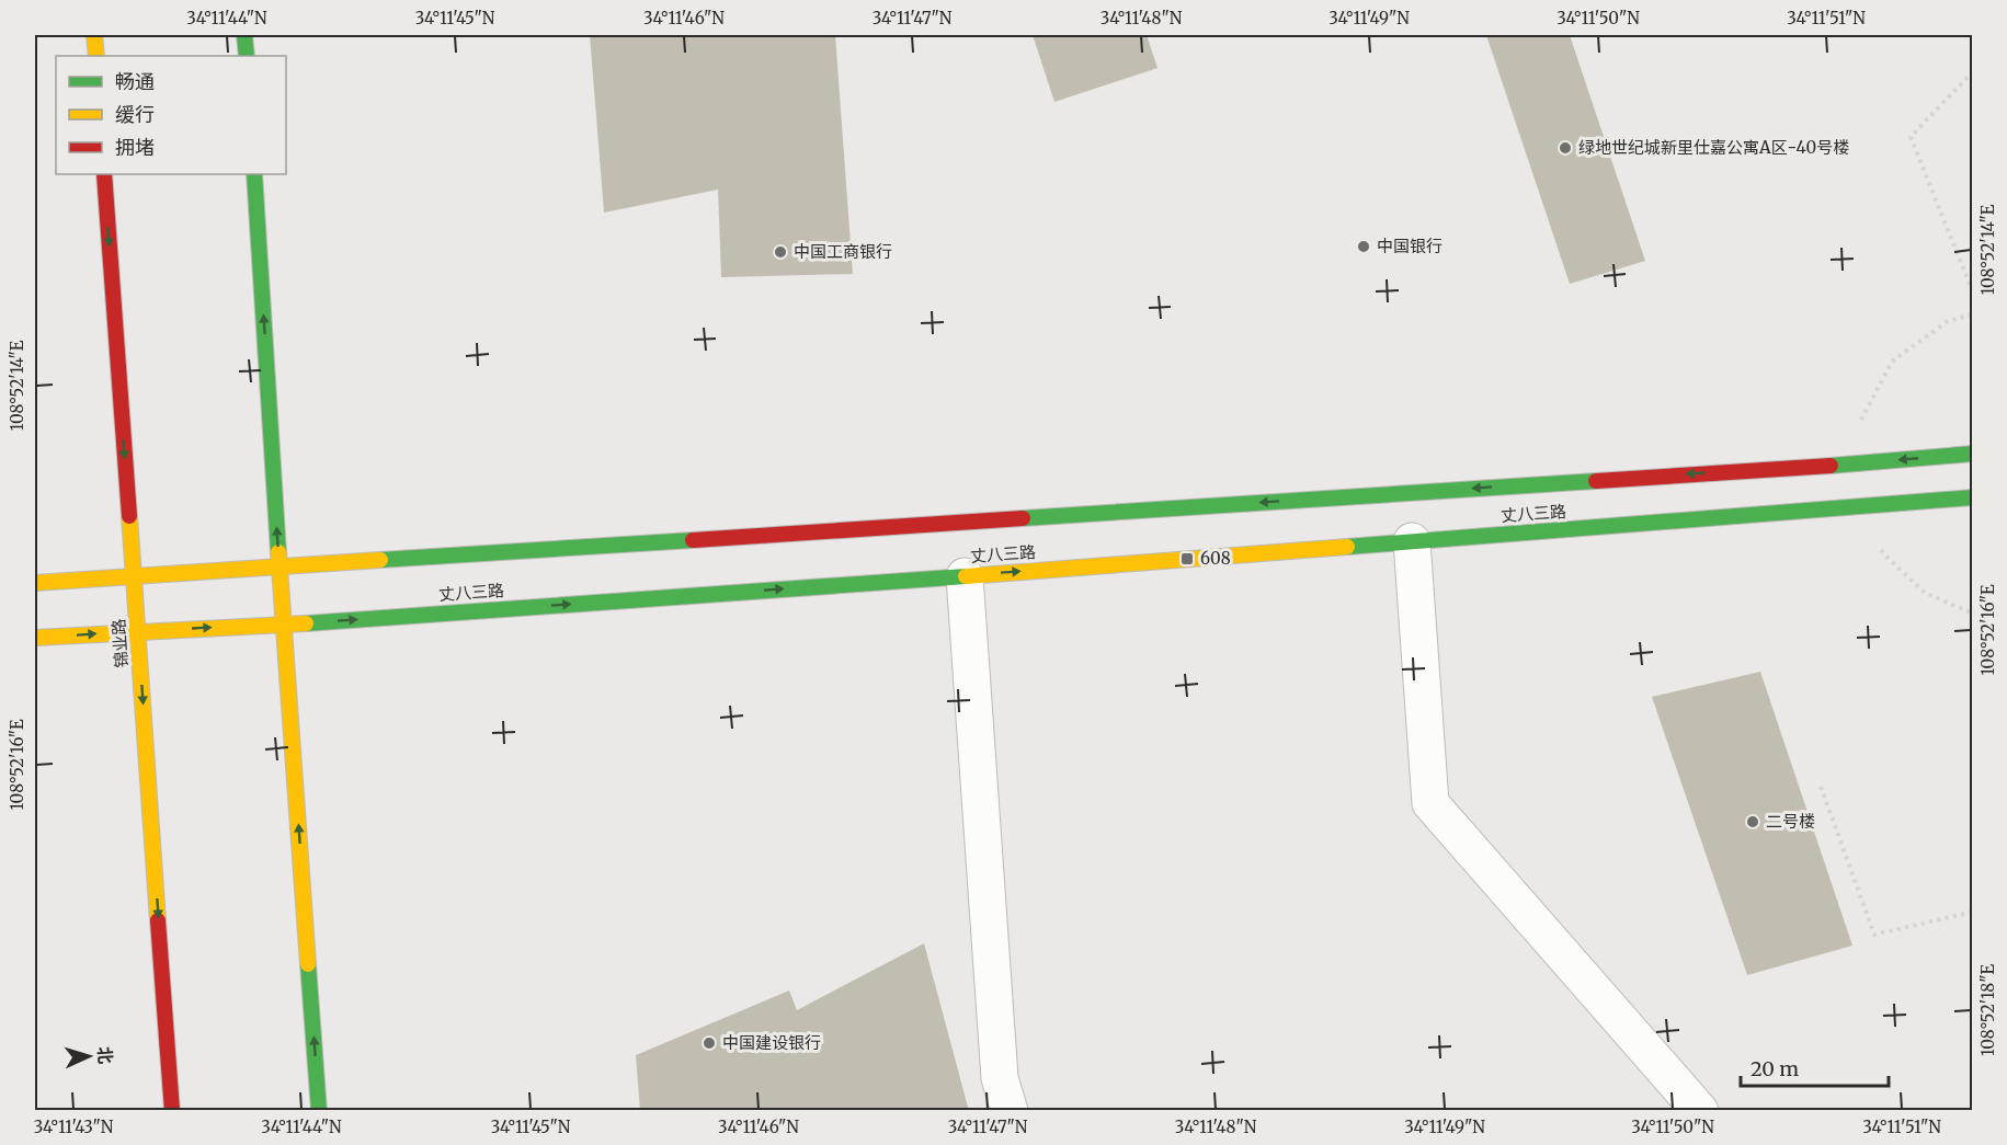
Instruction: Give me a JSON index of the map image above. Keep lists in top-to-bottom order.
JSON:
{
  "streets": {
    "street": ["丈八三路", "锦业路"]
  },
  "crossings": [
    ["丈八三路", "锦业路"]
  ],
  "one_way": ["锦业路"],
  "places": {
    "other": [
      "绿地世纪城新里仕嘉公寓A区-40号楼",
      "中国银行",
      "中国工商银行",
      "二号楼",
      "中国建设银行"
    ],
    "transit": ["608"]
  },
  "legend": ["畅通", "缓行", "拥堵"],
  "scale_bar": "20 m",
  "north": "right",
  "coordinates": [
    "34°11'44\"N",
    "34°11'45\"N",
    "34°11'46\"N",
    "34°11'47\"N",
    "34°11'48\"N",
    "34°11'49\"N",
    "34°11'50\"N",
    "34°11'51\"N",
    "108°52'14\"E",
    "108°52'16\"E",
    "108°52'18\"E",
    "34°11'43\"N"
  ]
}
